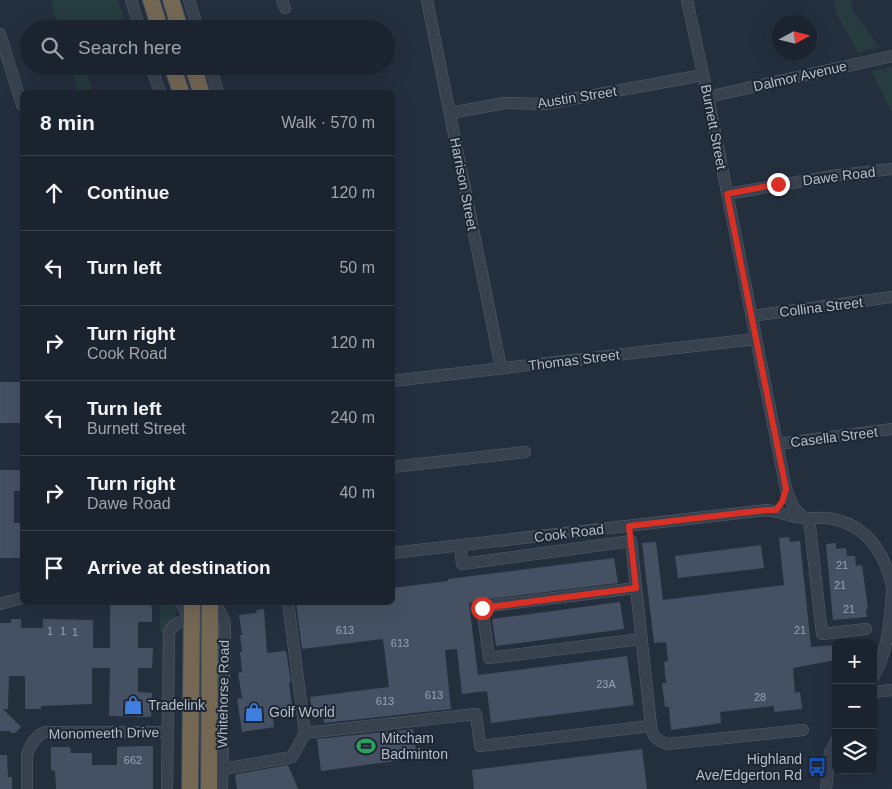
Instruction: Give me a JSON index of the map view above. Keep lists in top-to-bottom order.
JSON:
{
  "streets": {
    "highway": ["Whitehorse Road"],
    "street": [
      "Dalmor Avenue",
      "Austin Street",
      "Burnett Street",
      "Dawe Road",
      "Harrison Street",
      "Collina Street",
      "Thomas Street",
      "Casella Street",
      "Cook Road",
      "Monomeeth Drive"
    ]
  },
  "crossings": [
    ["Dalmor Avenue", "Burnett Street"],
    ["Austin Street", "Burnett Street"],
    ["Austin Street", "Harrison Street"],
    ["Burnett Street", "Dawe Road"],
    ["Burnett Street", "Collina Street"],
    ["Burnett Street", "Thomas Street"],
    ["Burnett Street", "Casella Street"],
    ["Burnett Street", "Cook Road"],
    ["Harrison Street", "Thomas Street"]
  ],
  "places": {
    "shop": ["Tradelink", "Golf World"],
    "sports": ["Mitcham Badminton"],
    "bus stop": ["Highland Ave/Edgerton Rd"]
  },
  "house_numbers": [
    "21",
    "21",
    "21",
    "613",
    "21",
    "1",
    "1",
    "1",
    "613",
    "23A",
    "613",
    "28",
    "613",
    "662"
  ],
  "north": "right",
  "page": {
    "search": "Search here",
    "heading": ["8 min", "Walk · 570 m"],
    "list": [
      ["Continue", "120 m"],
      ["Turn left", "50 m"],
      ["Turn right", "Cook Road", "120 m"],
      ["Turn left", "Burnett Street", "240 m"],
      ["Turn right", "Dawe Road", "40 m"],
      "Arrive at destination"
    ],
    "map_buttons": ["+", "−"]
  }
}
